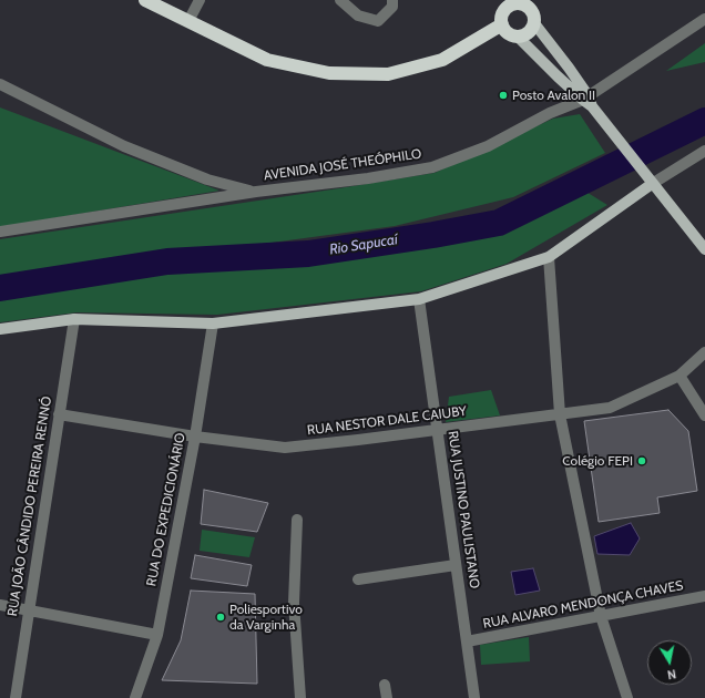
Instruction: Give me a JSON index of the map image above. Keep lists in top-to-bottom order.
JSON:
{
  "streets": {
    "street": [
      "AVENIDA JOSÉ THEÓPHILO",
      "RUA NESTOR DALE CAIUBY",
      "RUA JOÃO CÂNDIDO PEREIRA RENNÓ",
      "RUA DO EXPEDICIONÁRIO",
      "RUA JUSTINO PAULISTANO",
      "RUA ALVARO MENDONÇA CHAVES"
    ]
  },
  "crossings": [
    ["RUA NESTOR DALE CAIUBY", "RUA JOÃO CÂNDIDO PEREIRA RENNÓ"],
    ["RUA NESTOR DALE CAIUBY", "RUA DO EXPEDICIONÁRIO"],
    ["RUA NESTOR DALE CAIUBY", "RUA JUSTINO PAULISTANO"],
    ["RUA JUSTINO PAULISTANO", "RUA ALVARO MENDONÇA CHAVES"]
  ],
  "water": ["Rio Sapucaí"],
  "places": ["Posto Avalon II", "Colégio FEPI", "Poliesportivo da Varginha"],
  "north": "bottom"
}
